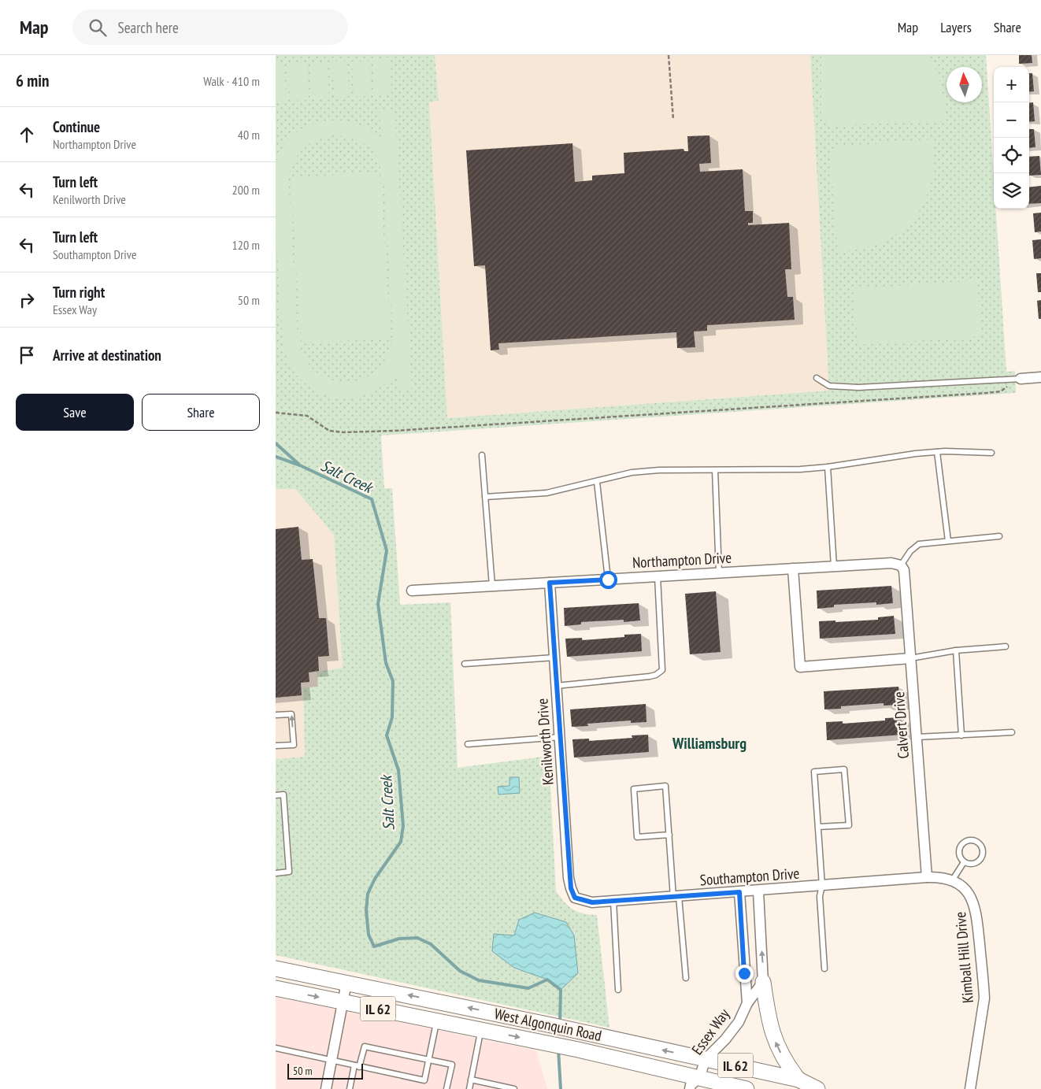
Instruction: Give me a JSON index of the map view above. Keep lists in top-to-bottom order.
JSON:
{
  "streets": {
    "main road": ["IL 62", "West Algonquin Road"],
    "street": [
      "Northampton Drive",
      "Calvert Drive",
      "Kenilworth Drive",
      "Southampton Drive",
      "Kimball Hill Drive",
      "Essex Way"
    ]
  },
  "crossings": [
    ["Northampton Drive", "Calvert Drive"],
    ["Northampton Drive", "Kenilworth Drive"],
    ["Calvert Drive", "Southampton Drive"],
    ["Kenilworth Drive", "Southampton Drive"],
    ["Southampton Drive", "Essex Way"],
    ["West Algonquin Road", "Essex Way"]
  ],
  "districts": ["Williamsburg"],
  "water": ["Salt Creek"],
  "scale_bar": "50 m",
  "north": "top",
  "page": {
    "header": "Map",
    "search": "Search here",
    "nav": ["Map", "Layers", "Share"],
    "heading": ["6 min", "Walk · 410 m"],
    "map_buttons": ["+", "−"],
    "list": [
      ["Continue", "Northampton Drive", "40 m"],
      ["Turn left", "Kenilworth Drive", "200 m"],
      ["Turn left", "Southampton Drive", "120 m"],
      ["Turn right", "Essex Way", "50 m"],
      "Arrive at destination"
    ],
    "buttons": ["Save", "Share"],
    "scale": "50 m"
  }
}
